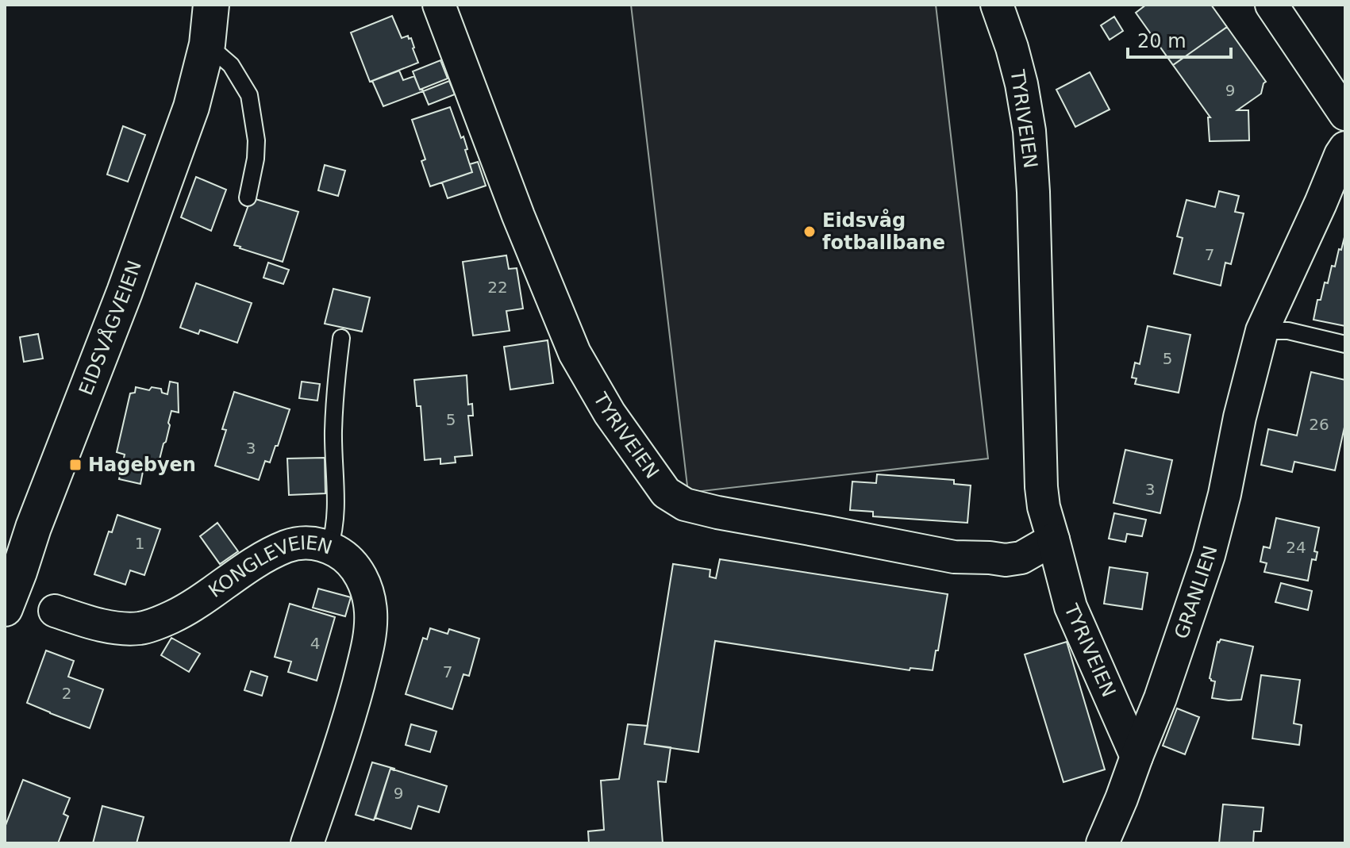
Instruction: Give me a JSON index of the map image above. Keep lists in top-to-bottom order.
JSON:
{
  "streets": {
    "main road": ["EIDSVÅGVEIEN"],
    "street": ["TYRIVEIEN", "KONGLEVEIEN", "GRANLIEN"]
  },
  "crossings": [
    ["TYRIVEIEN", "GRANLIEN"]
  ],
  "places": {
    "other": ["Eidsvåg fotballbane"],
    "transit": ["Hagebyen"]
  },
  "house_numbers": [
    "9",
    "7",
    "22",
    "5",
    "5",
    "26",
    "3",
    "3",
    "1",
    "24",
    "4",
    "7",
    "2",
    "9"
  ],
  "scale_bar": "20 m"
}
